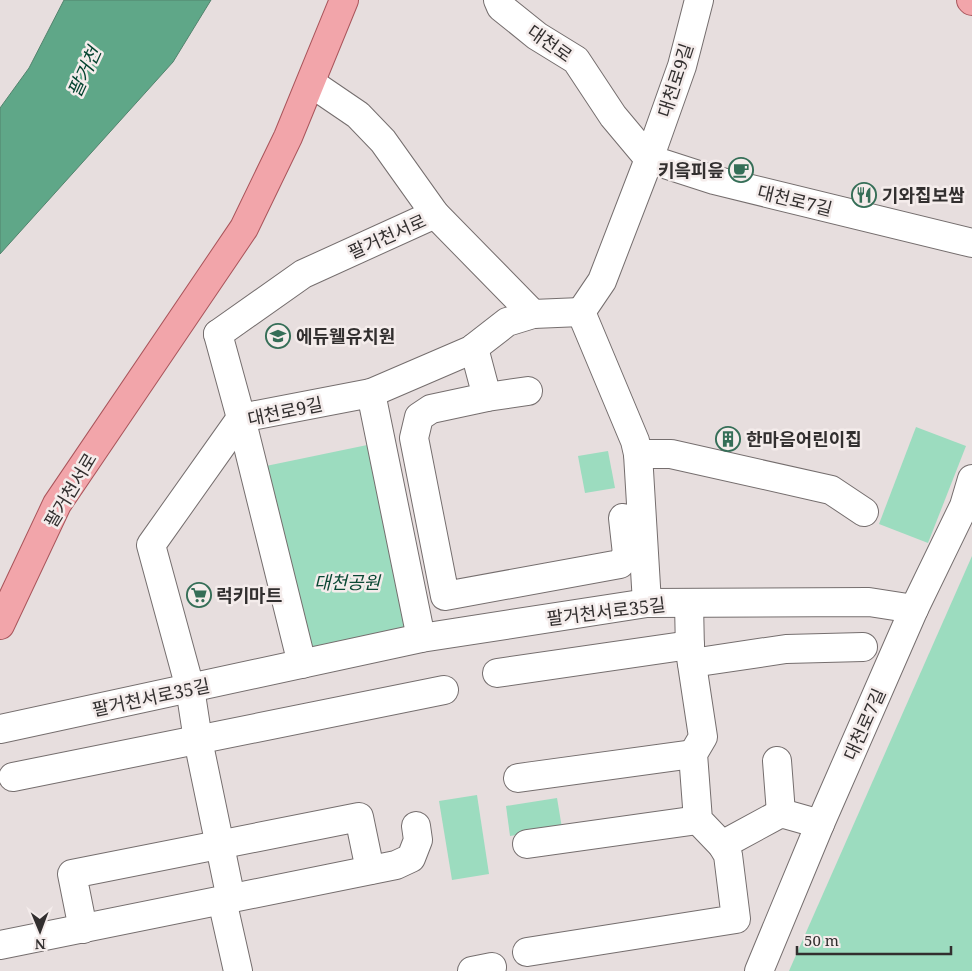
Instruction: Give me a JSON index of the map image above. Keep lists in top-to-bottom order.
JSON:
{
  "streets": {
    "main road": ["팔거천서로"],
    "street": [
      "대천로",
      "대천로9길",
      "대천로7길",
      "팔거천서로35길"
    ]
  },
  "crossings": [
    ["대천로", "대천로9길"],
    ["대천로", "대천로7길"],
    ["대천로9길", "대천로7길"],
    ["대천로9길", "팔거천서로35길"],
    ["대천로7길", "팔거천서로35길"]
  ],
  "water": ["팔거천"],
  "parks": ["대천공원"],
  "places": {
    "cafe": ["키읔피읖"],
    "restaurant": ["기와집보쌈"],
    "school or university": ["에듀웰유치원"],
    "building": ["한마음어린이집"],
    "supermarket": ["럭키마트"]
  },
  "scale_bar": "50 m",
  "north": "bottom"
}
